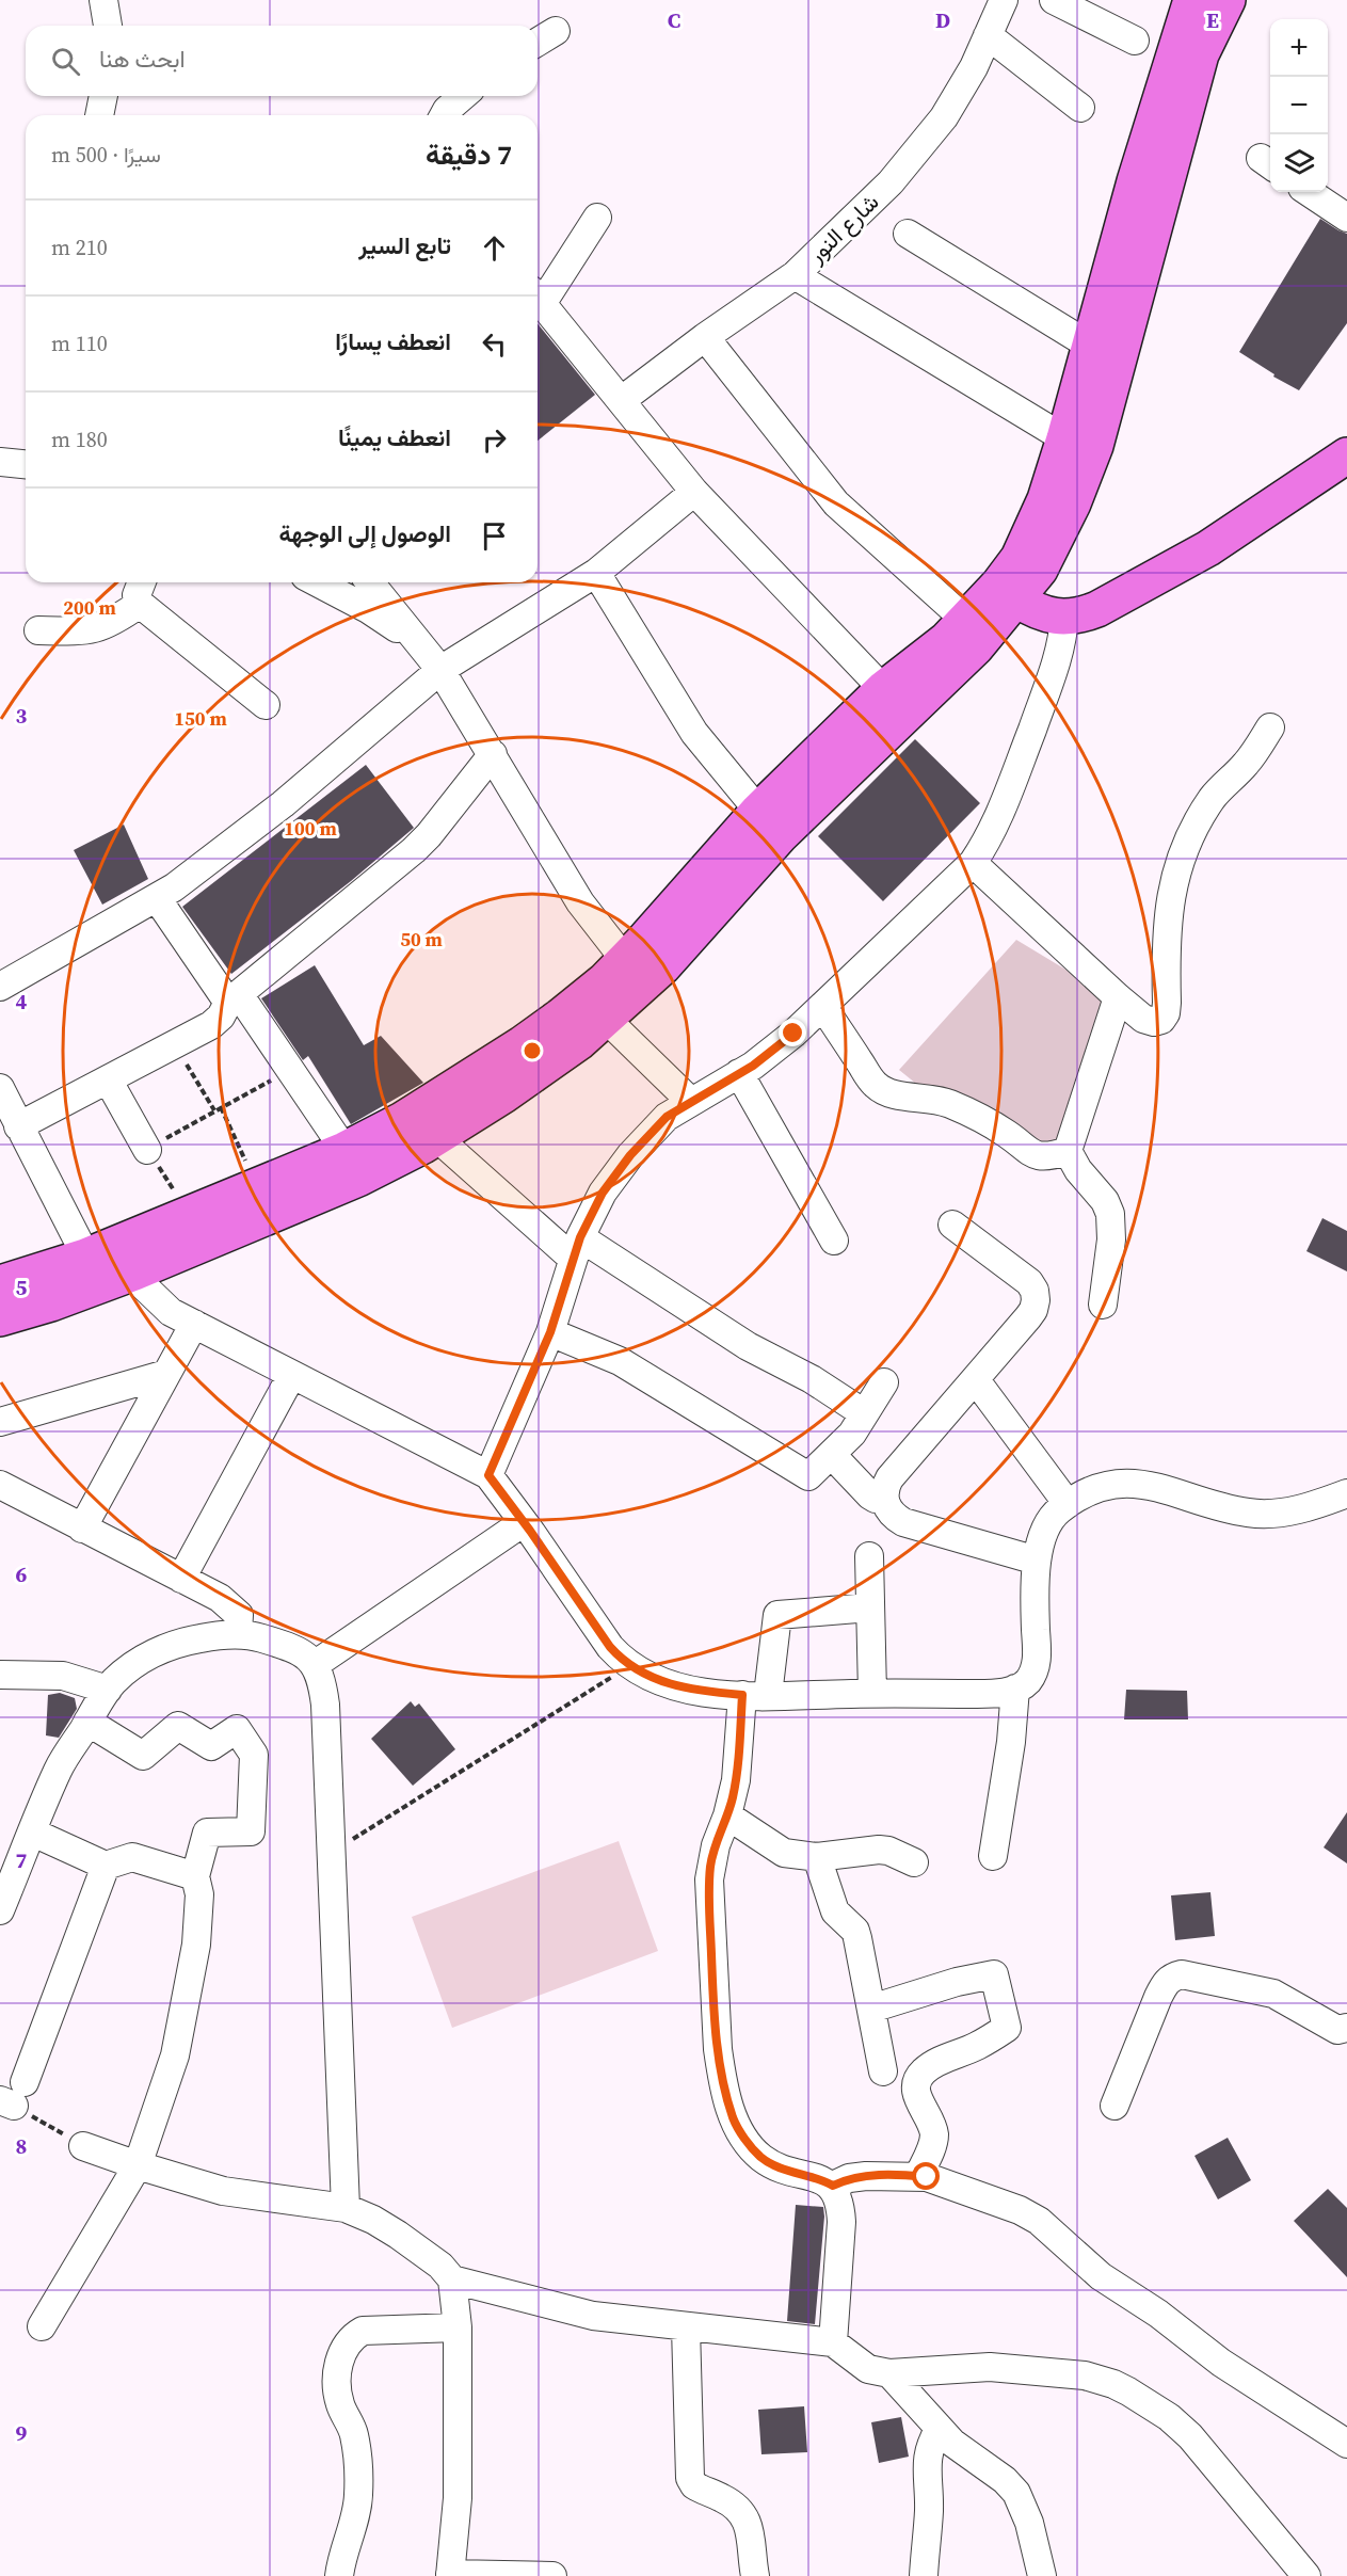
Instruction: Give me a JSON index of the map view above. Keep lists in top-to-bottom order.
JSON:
{
  "streets": {
    "street": ["شارع النور"]
  },
  "page": {
    "map_buttons": ["+", "−"],
    "search": "ابحث هنا",
    "heading": ["7 دقيقة", "سيرًا · 500 m"],
    "list": [
      ["تابع السير", "210 m"],
      ["انعطف يسارًا", "110 m"],
      ["انعطف يمينًا", "180 m"],
      "الوصول إلى الوجهة"
    ]
  },
  "grid": {
    "columns": ["C", "D", "E"],
    "rows": [
      "3",
      "4",
      "5",
      "6",
      "7",
      "8",
      "9"
    ]
  },
  "rings": [
    "200 m",
    "150 m",
    "100 m",
    "50 m"
  ]
}
